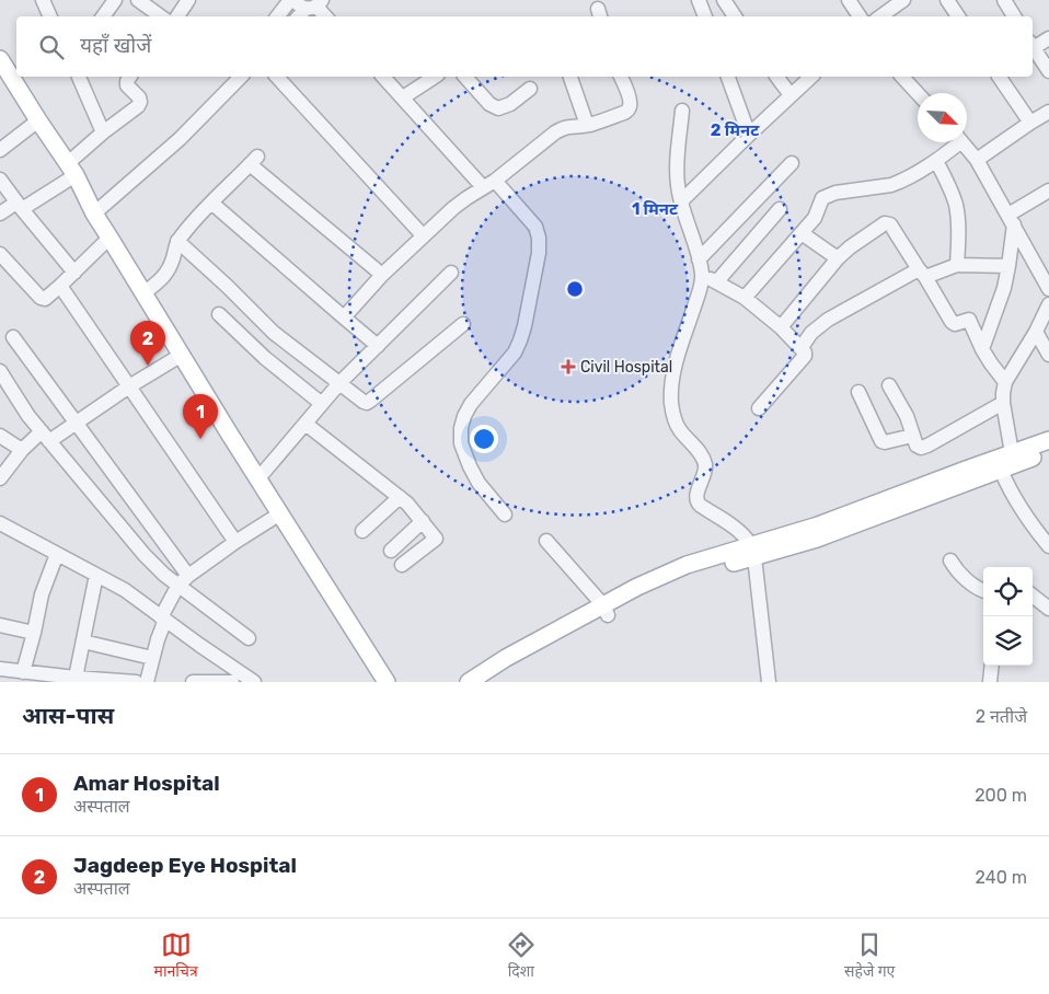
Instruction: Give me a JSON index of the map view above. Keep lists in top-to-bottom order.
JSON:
{
  "places": {
    "health": ["Civil Hospital"]
  },
  "north": "bottom right",
  "page": {
    "search": "यहाँ खोजें",
    "pins": ["2", "1"],
    "heading": ["आस-पास", "2 नतीजे"],
    "list": [
      {
        "mark": "1",
        "name": "Amar Hospital",
        "note": "अस्पताल",
        "value": "200 m"
      },
      {
        "mark": "2",
        "name": "Jagdeep Eye Hospital",
        "note": "अस्पताल",
        "value": "240 m"
      }
    ],
    "nav": ["मानचित्र", "दिशा", "सहेजे गए"]
  },
  "rings": ["2 मिनट", "1 मिनट"]
}
